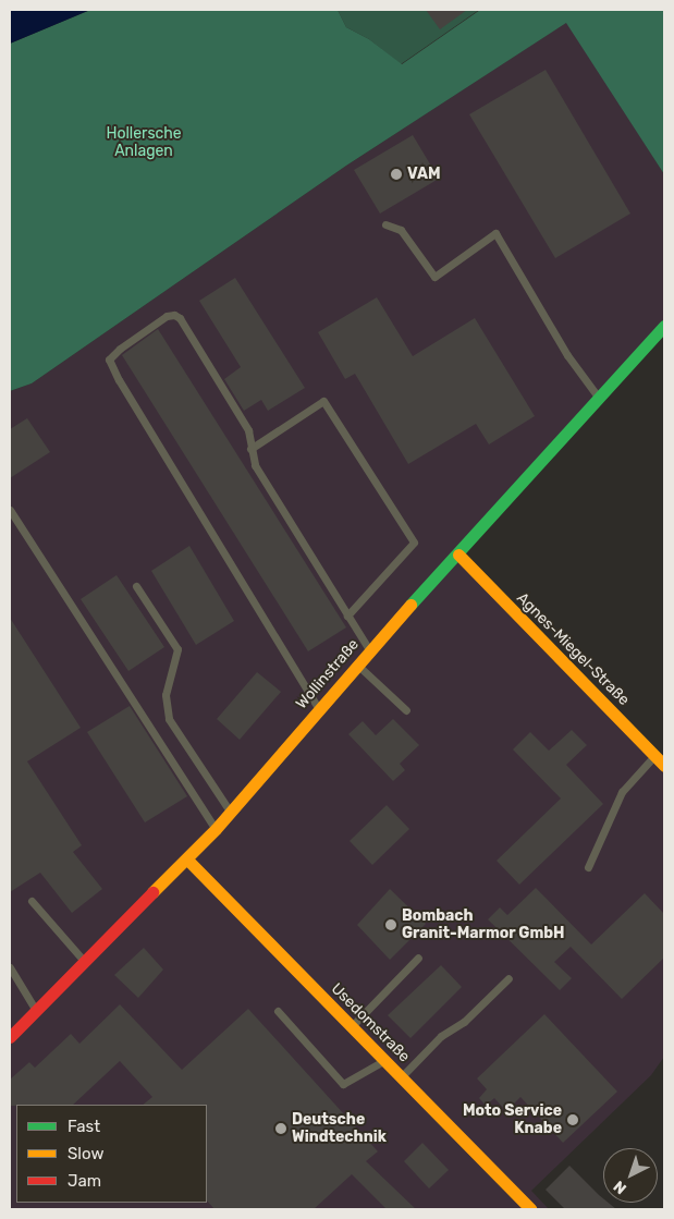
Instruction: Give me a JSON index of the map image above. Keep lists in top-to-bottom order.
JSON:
{
  "streets": {
    "street": ["Agnes-Miegel-Straße", "Wollinstraße", "Usedomstraße"]
  },
  "crossings": [
    ["Agnes-Miegel-Straße", "Wollinstraße"],
    ["Wollinstraße", "Usedomstraße"]
  ],
  "parks": ["Hollersche Anlagen"],
  "places": [
    "VAM",
    "Bombach Granit-Marmor GmbH",
    "Moto Service Knabe",
    "Deutsche Windtechnik"
  ],
  "legend": ["Fast", "Slow", "Jam"],
  "north": "bottom left"
}
